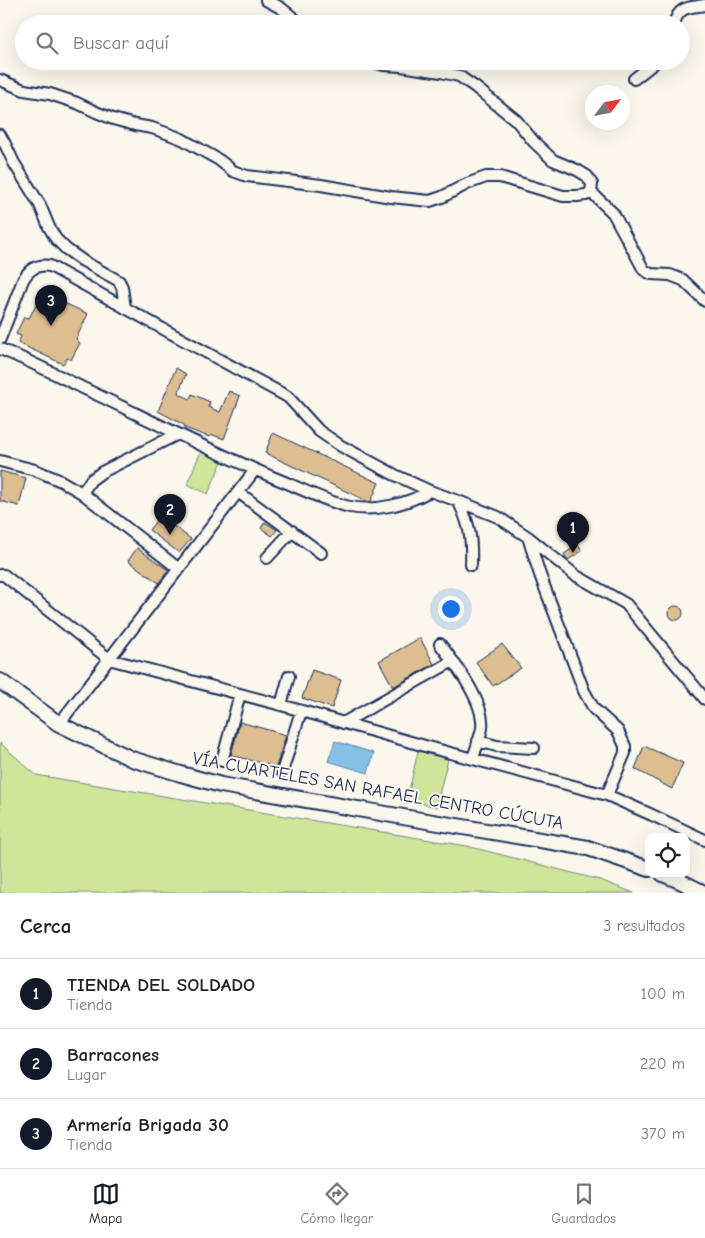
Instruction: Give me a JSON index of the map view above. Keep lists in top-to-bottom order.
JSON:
{
  "streets": {
    "main road": ["VÍA CUARTELES SAN RAFAEL CENTRO CÚCUTA"]
  },
  "north": "top right",
  "page": {
    "search": "Buscar aquí",
    "pins": ["3", "2", "1"],
    "heading": ["Cerca", "3 resultados"],
    "list": [
      {
        "mark": "1",
        "name": "TIENDA DEL SOLDADO",
        "note": "Tienda",
        "value": "100 m"
      },
      {
        "mark": "2",
        "name": "Barracones",
        "note": "Lugar",
        "value": "220 m"
      },
      {
        "mark": "3",
        "name": "Armería Brigada 30",
        "note": "Tienda",
        "value": "370 m"
      }
    ],
    "nav": ["Mapa", "Cómo llegar", "Guardados"]
  }
}
